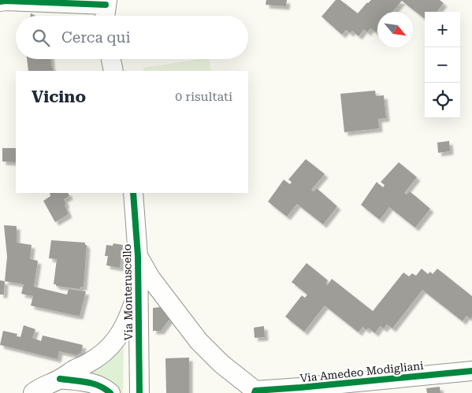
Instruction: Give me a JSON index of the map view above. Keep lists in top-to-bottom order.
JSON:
{
  "streets": {
    "street": ["Via Monteruscello", "Via Amedeo Modigliani"]
  },
  "north": "bottom right",
  "page": {
    "map_buttons": ["+", "−"],
    "search": "Cerca qui",
    "heading": ["Vicino", "0 risultati"]
  }
}
